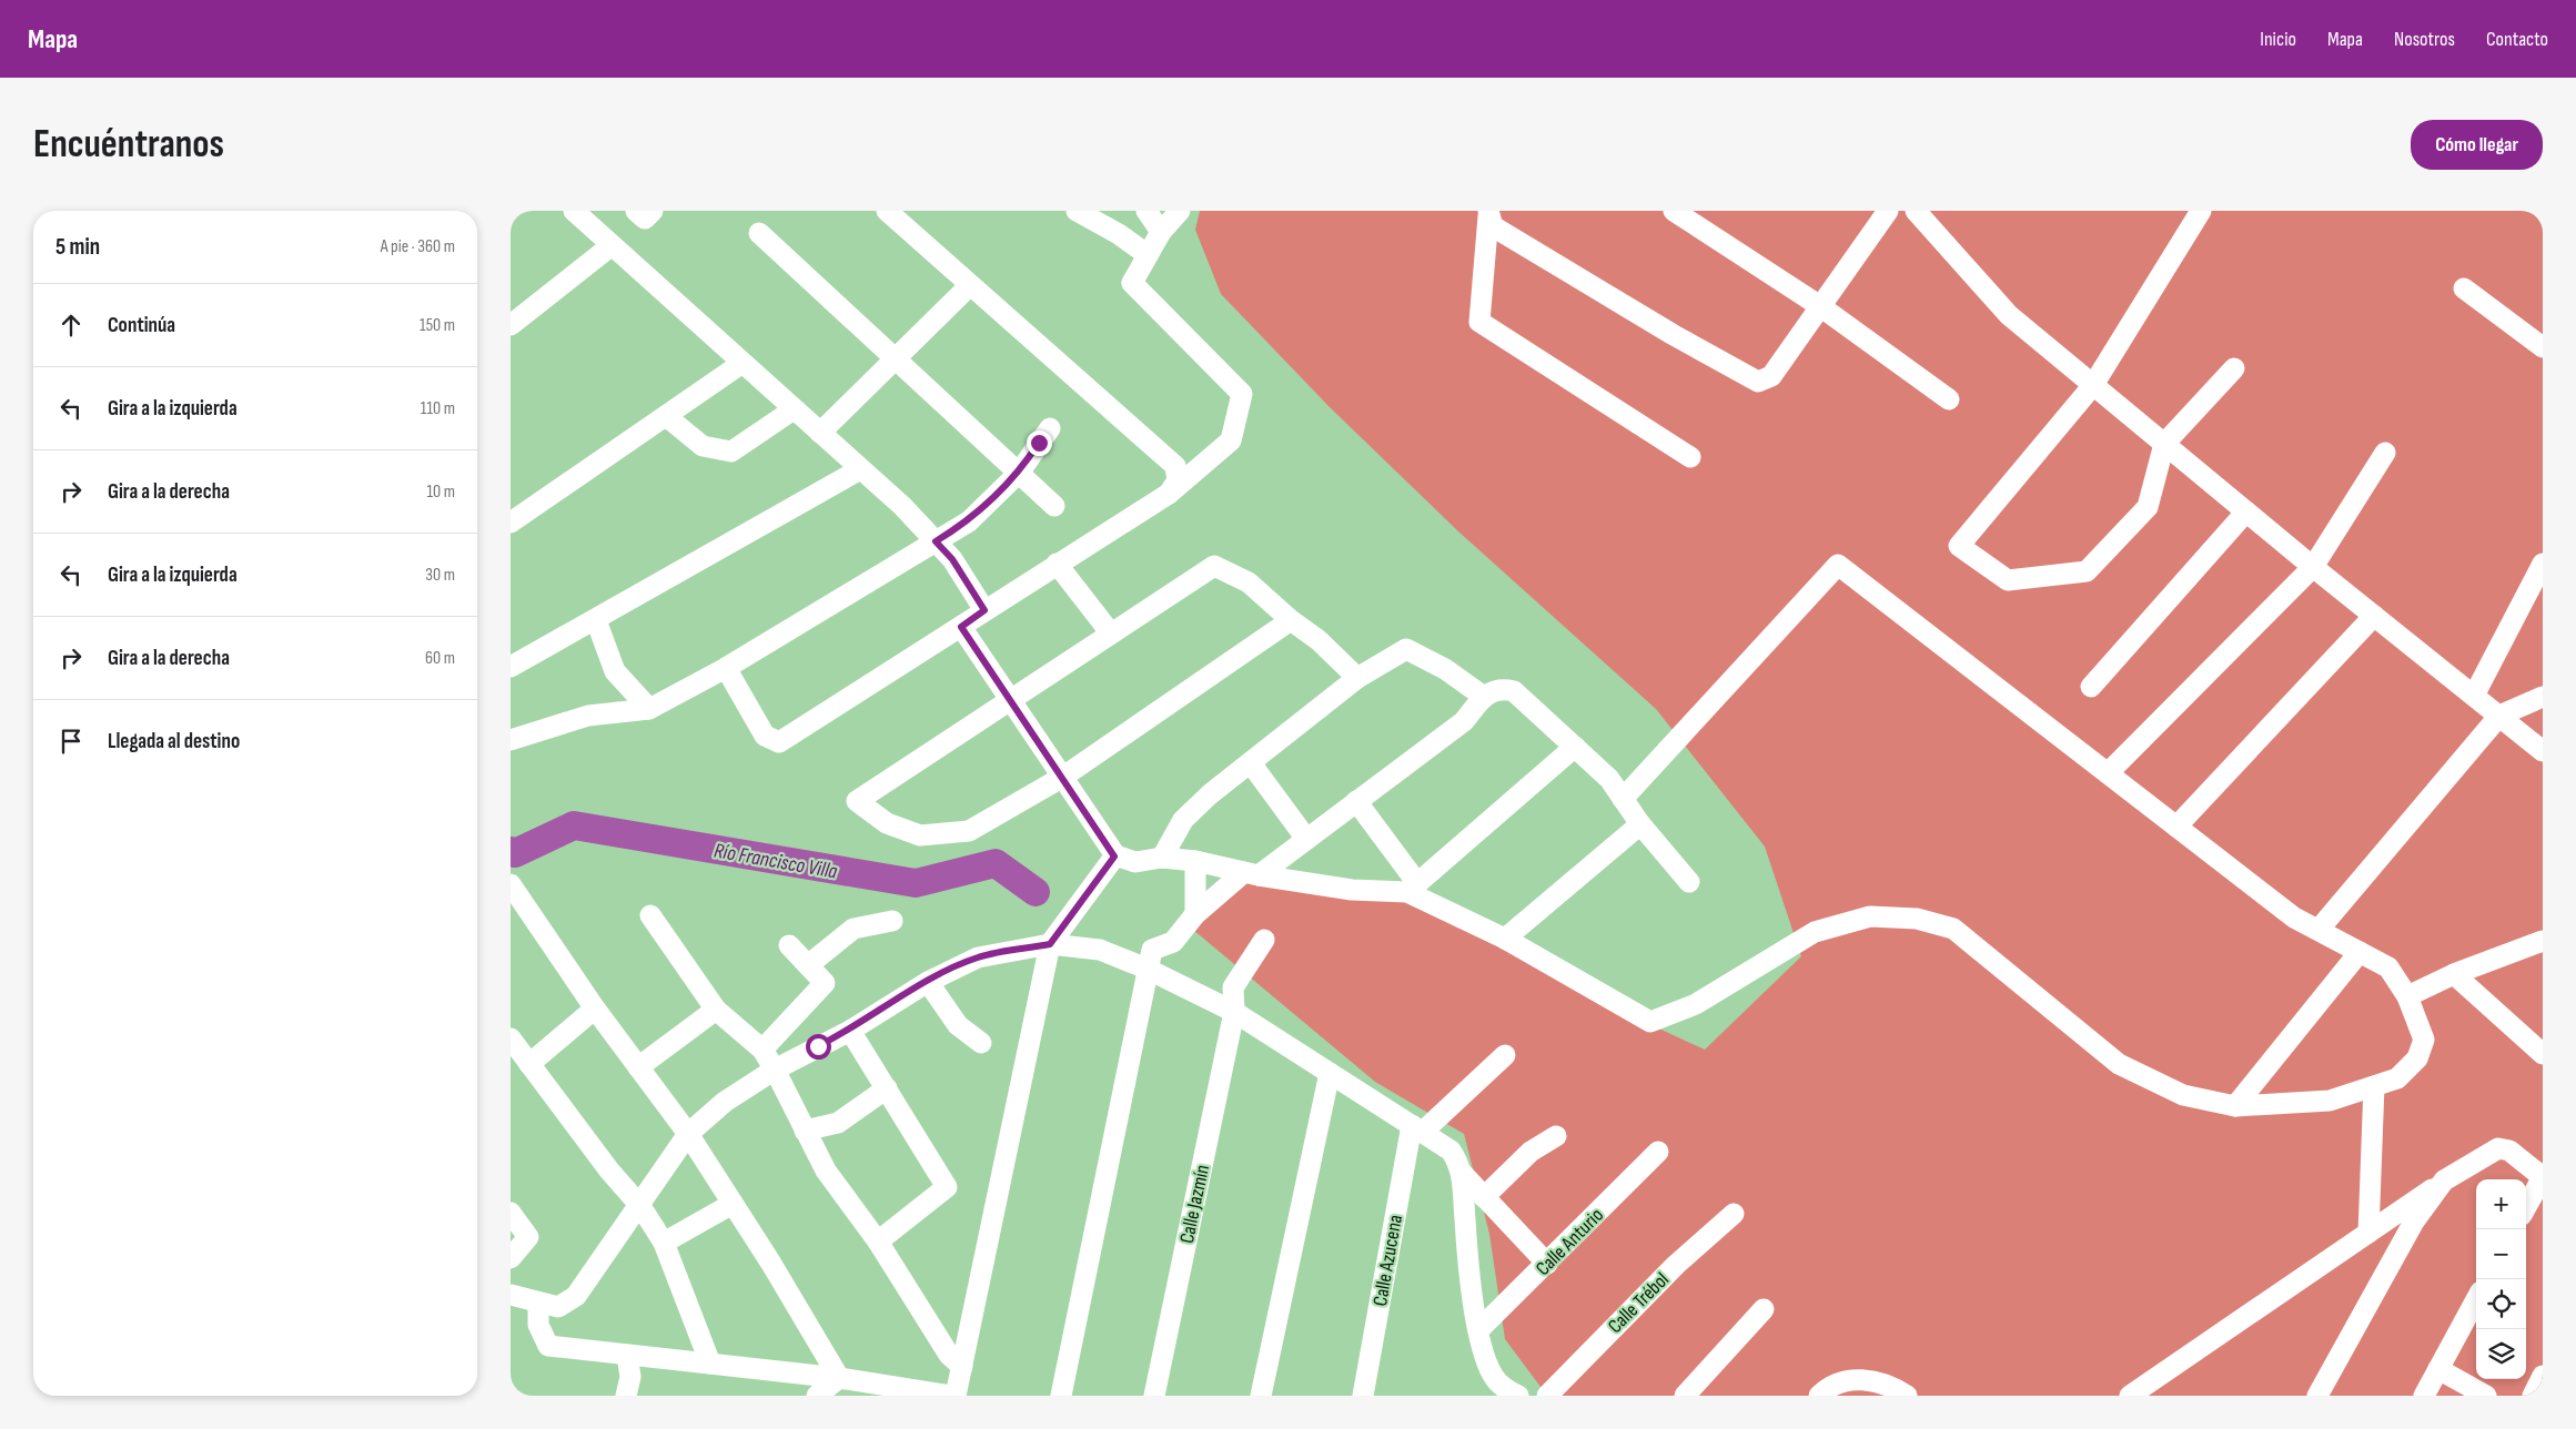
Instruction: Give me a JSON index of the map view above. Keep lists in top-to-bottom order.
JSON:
{
  "streets": {
    "street": [
      "Calle Jazmín",
      "Calle Anturio",
      "Calle Azucena",
      "Calle Trébol"
    ]
  },
  "water": ["Río Francisco Villa"],
  "page": {
    "header": "Mapa",
    "nav": [
      "Inicio",
      "Mapa",
      "Nosotros",
      "Contacto"
    ],
    "buttons": "Cómo llegar",
    "title": "Encuéntranos",
    "heading": ["5 min", "A pie · 360 m"],
    "list": [
      ["Continúa", "150 m"],
      ["Gira a la izquierda", "110 m"],
      ["Gira a la derecha", "10 m"],
      ["Gira a la izquierda", "30 m"],
      ["Gira a la derecha", "60 m"],
      "Llegada al destino"
    ],
    "map_buttons": ["+", "−"]
  }
}
